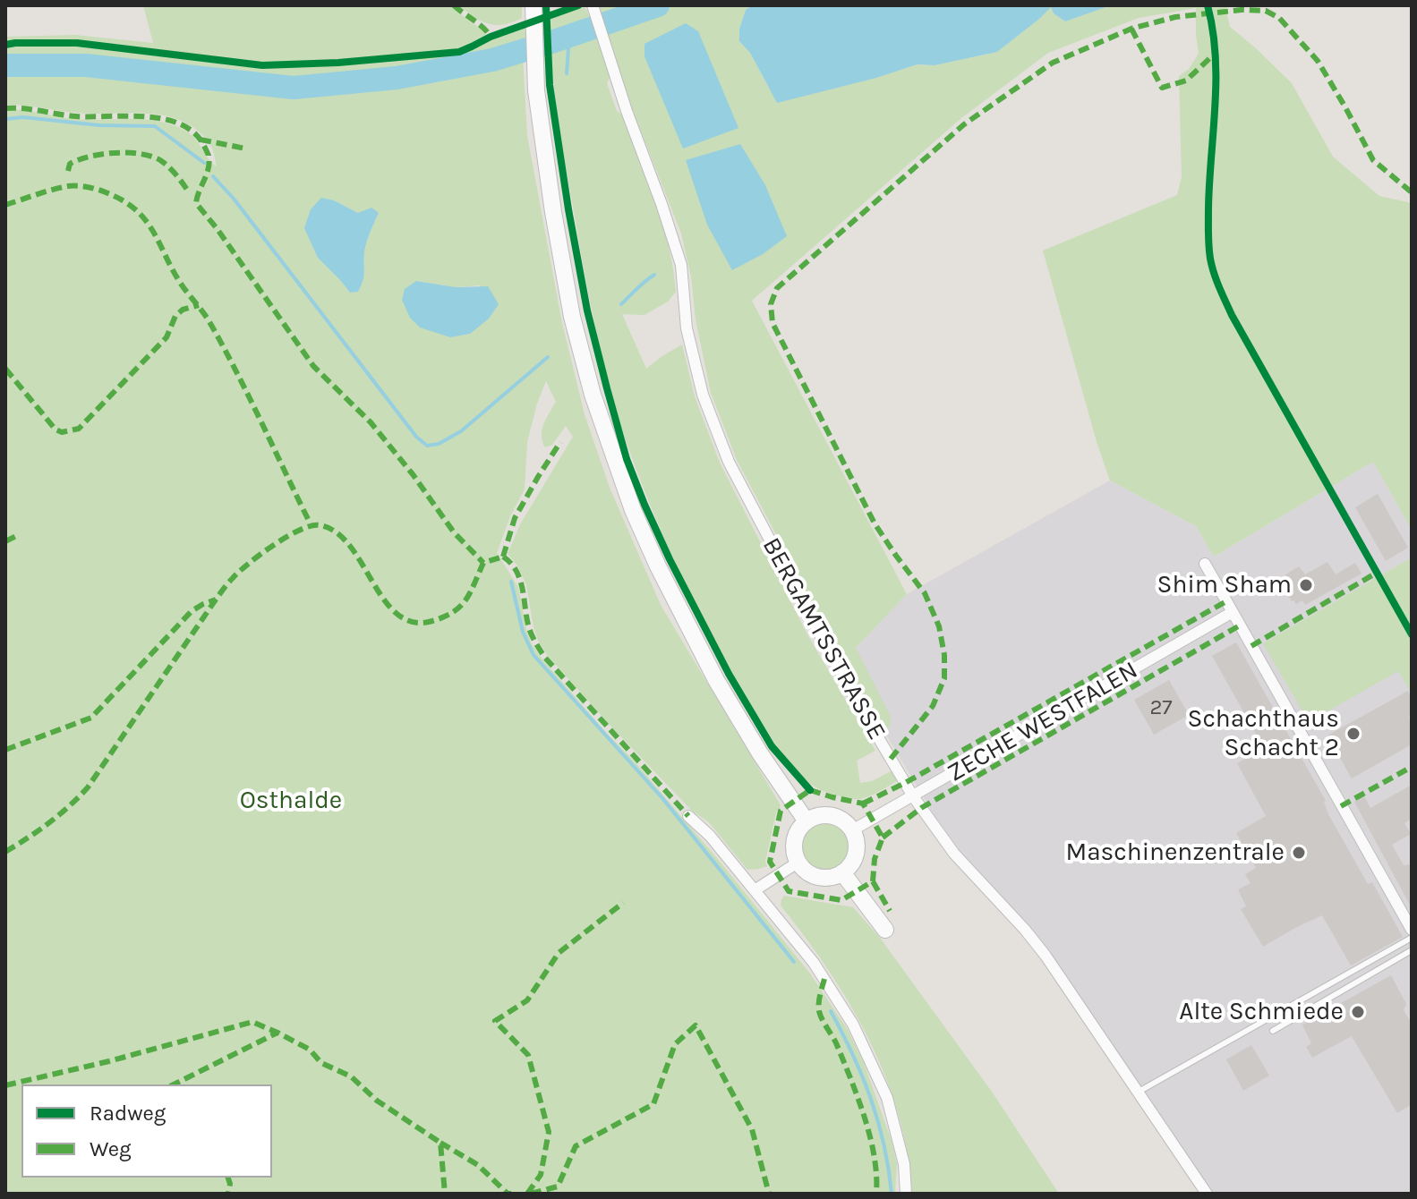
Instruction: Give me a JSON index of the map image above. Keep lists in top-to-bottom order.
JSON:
{
  "streets": {
    "street": ["BERGAMTSSTRASSE", "ZECHE WESTFALEN"]
  },
  "crossings": [
    ["BERGAMTSSTRASSE", "ZECHE WESTFALEN"]
  ],
  "parks": ["Osthalde"],
  "places": [
    "Shim Sham",
    "Schachthaus Schacht 2",
    "Maschinenzentrale",
    "Alte Schmiede"
  ],
  "house_numbers": ["27"],
  "legend": ["Radweg", "Weg"]
}
